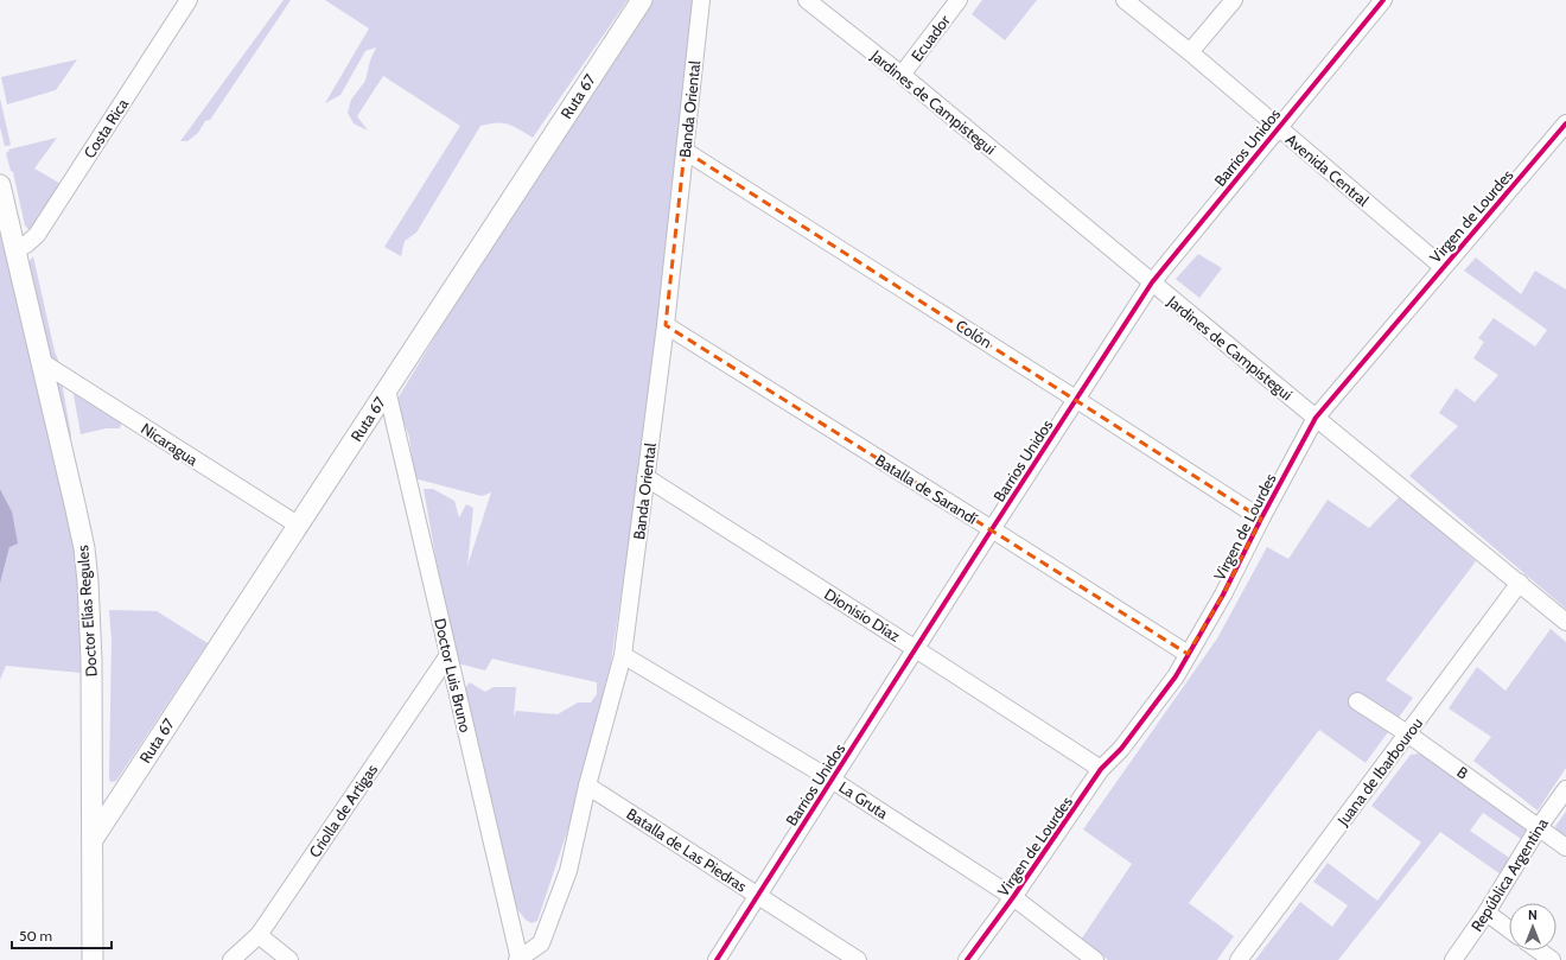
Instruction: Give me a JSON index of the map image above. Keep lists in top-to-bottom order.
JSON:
{
  "streets": {
    "street": [
      "Ecuador",
      "Ruta 67",
      "Jardines de Campistegui",
      "Banda Oriental",
      "Costa Rica",
      "Barrios Unidos",
      "Avenida Central",
      "Virgen de Lourdes",
      "Colón",
      "Nicaragua",
      "Batalla de Sarandí",
      "Doctor Elías Regules",
      "Dionisio Díaz",
      "Doctor Luis Bruno",
      "Juana de Ibarbourou",
      "B",
      "La Gruta",
      "Criolla de Artigas",
      "Batalla de Las Piedras",
      "República Argentina"
    ]
  },
  "crossings": [
    ["Ecuador", "Jardines de Campistegui"],
    ["Ruta 67", "Nicaragua"],
    ["Ruta 67", "Doctor Elías Regules"],
    ["Ruta 67", "Doctor Luis Bruno"],
    ["Jardines de Campistegui", "Barrios Unidos"],
    ["Jardines de Campistegui", "Virgen de Lourdes"],
    ["Jardines de Campistegui", "Juana de Ibarbourou"],
    ["Banda Oriental", "Colón"],
    ["Banda Oriental", "Batalla de Sarandí"],
    ["Banda Oriental", "Dionisio Díaz"],
    ["Banda Oriental", "Doctor Luis Bruno"],
    ["Banda Oriental", "La Gruta"],
    ["Banda Oriental", "Batalla de Las Piedras"],
    ["Costa Rica", "Doctor Elías Regules"],
    ["Barrios Unidos", "Avenida Central"],
    ["Barrios Unidos", "Colón"],
    ["Barrios Unidos", "Batalla de Sarandí"],
    ["Barrios Unidos", "Dionisio Díaz"],
    ["Barrios Unidos", "La Gruta"],
    ["Barrios Unidos", "Batalla de Las Piedras"],
    ["Avenida Central", "Virgen de Lourdes"],
    ["Virgen de Lourdes", "Colón"],
    ["Virgen de Lourdes", "Batalla de Sarandí"],
    ["Virgen de Lourdes", "Dionisio Díaz"],
    ["Virgen de Lourdes", "La Gruta"],
    ["Nicaragua", "Doctor Elías Regules"],
    ["Doctor Luis Bruno", "Criolla de Artigas"],
    ["Juana de Ibarbourou", "B"],
    ["B", "República Argentina"]
  ],
  "scale_bar": "50 m",
  "north": "top"
}
